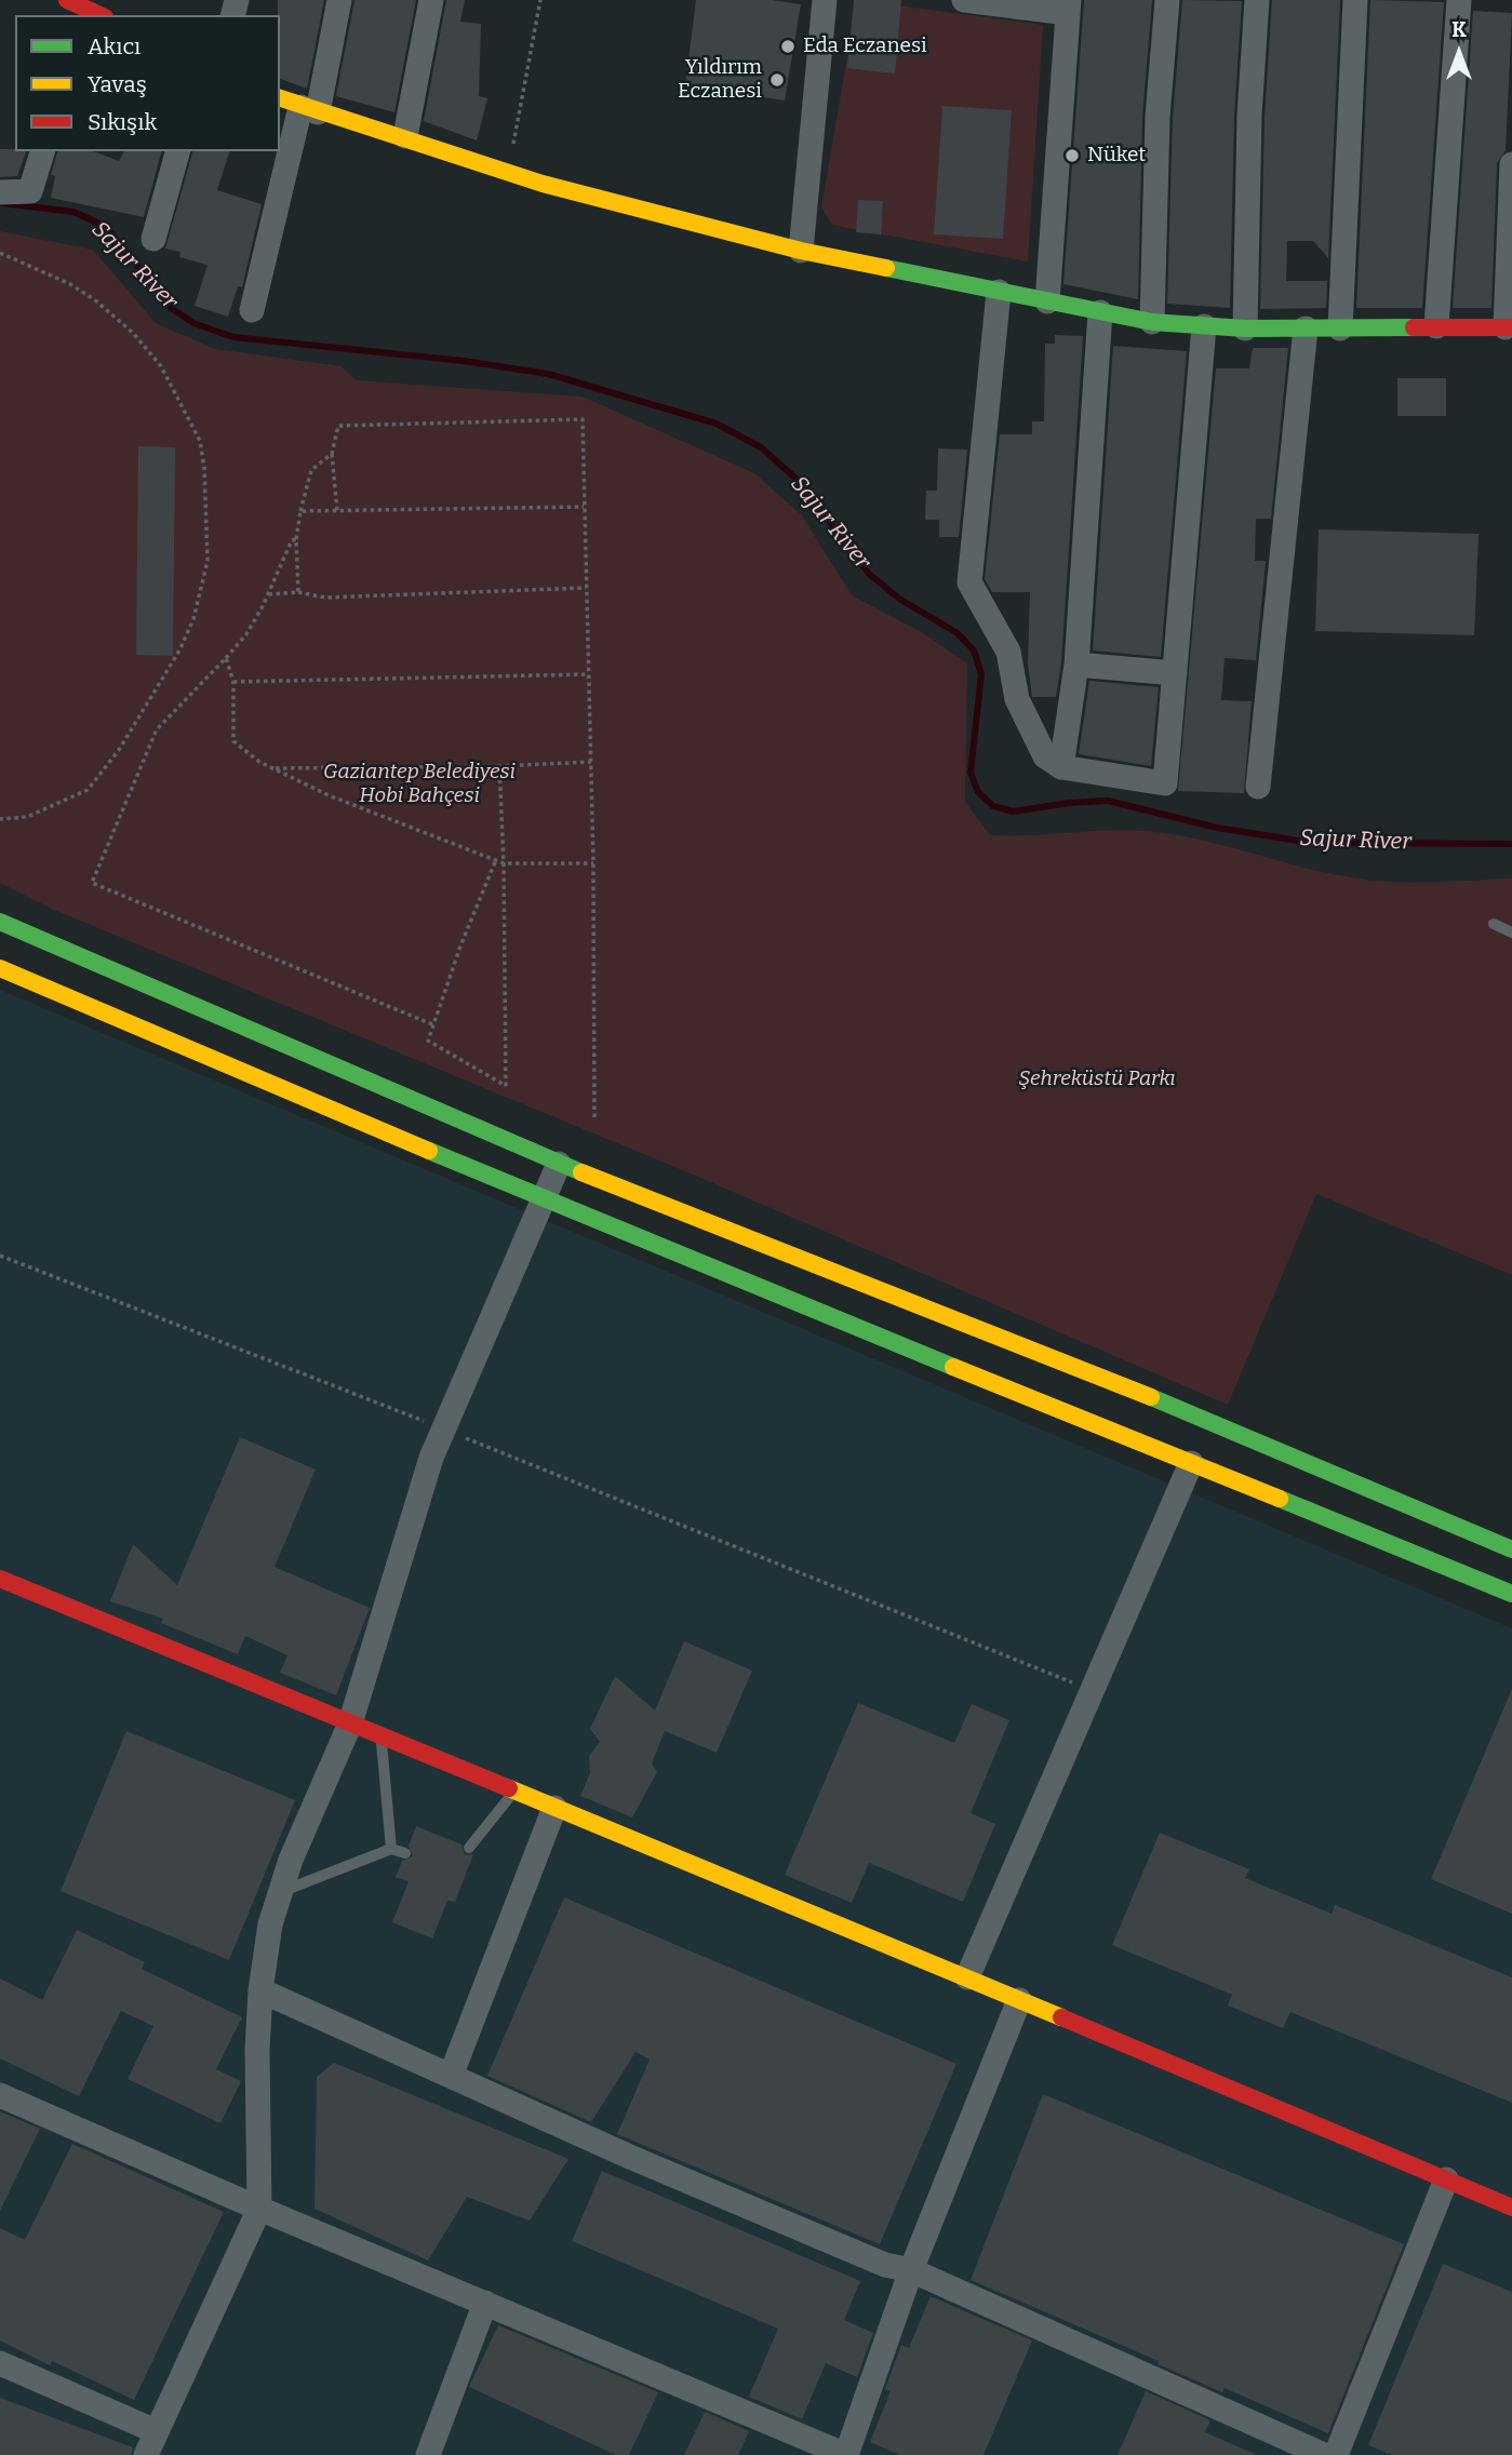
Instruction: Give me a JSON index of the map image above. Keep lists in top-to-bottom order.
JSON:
{
  "water": ["Sajur River"],
  "parks": ["Gaziantep Belediyesi Hobi Bahçesi", "Şehreküstü Parkı"],
  "places": ["Eda Eczanesi", "Yıldırım Eczanesi", "Nüket"],
  "legend": ["Akıcı", "Yavaş", "Sıkışık"],
  "north": "top"
}
